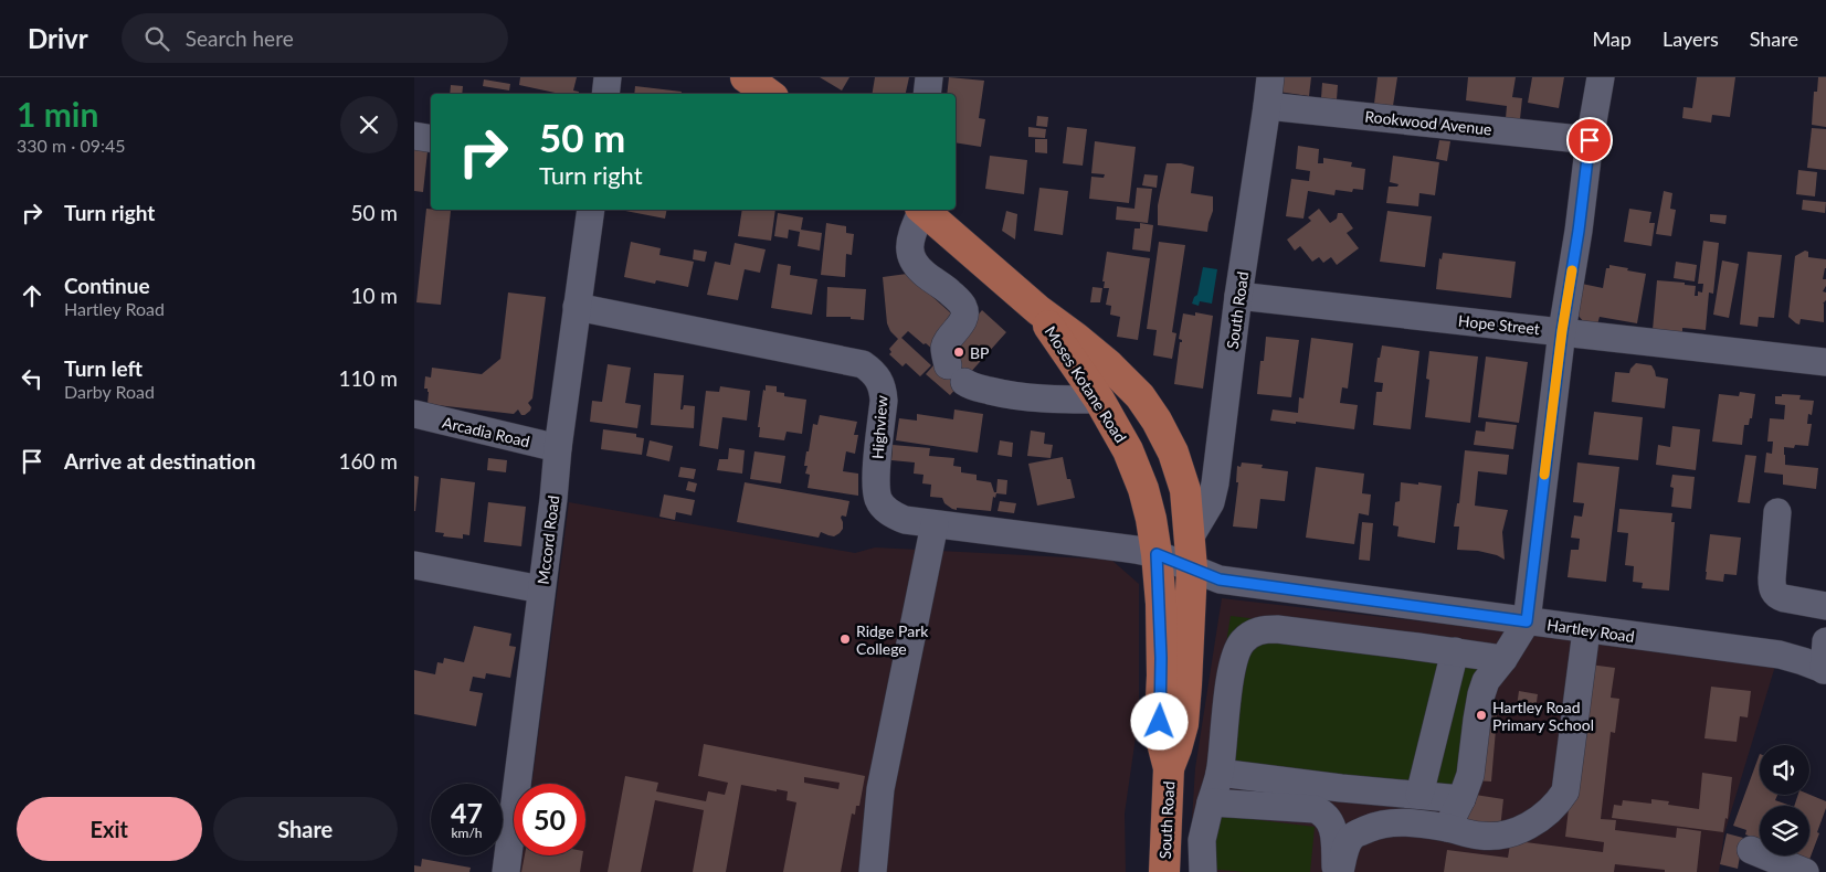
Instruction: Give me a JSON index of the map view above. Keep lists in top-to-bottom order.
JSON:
{
  "streets": {
    "main road": ["South Road", "Moses Kotane Road"],
    "street": [
      "Rookwood Avenue",
      "Hope Street",
      "Highview",
      "Arcadia Road",
      "Mccord Road",
      "Hartley Road"
    ]
  },
  "crossings": [
    ["Rookwood Avenue", "South Road"],
    ["South Road", "Hope Street"],
    ["South Road", "Moses Kotane Road"],
    ["South Road", "Highview"],
    ["South Road", "Hartley Road"],
    ["Moses Kotane Road", "Highview"],
    ["Moses Kotane Road", "Hartley Road"],
    ["Highview", "Mccord Road"],
    ["Highview", "Hartley Road"],
    ["Arcadia Road", "Mccord Road"]
  ],
  "places": ["BP", "Ridge Park College", "Hartley Road Primary School"],
  "page": {
    "header": "Drivr",
    "search": "Search here",
    "nav": ["Map", "Layers", "Share"],
    "heading": ["1 min", "330 m · 09:45"],
    "turn": ["50 m", "Turn right"],
    "list": [
      {
        "name": "Turn right",
        "value": "50 m"
      },
      {
        "name": "Continue",
        "note": "Hartley Road",
        "value": "10 m"
      },
      {
        "name": "Turn left",
        "note": "Darby Road",
        "value": "110 m"
      },
      {
        "name": "Arrive at destination",
        "value": "160 m"
      }
    ],
    "speed": "47 km/h",
    "limit": "50",
    "buttons": ["Exit", "Share"]
  }
}
